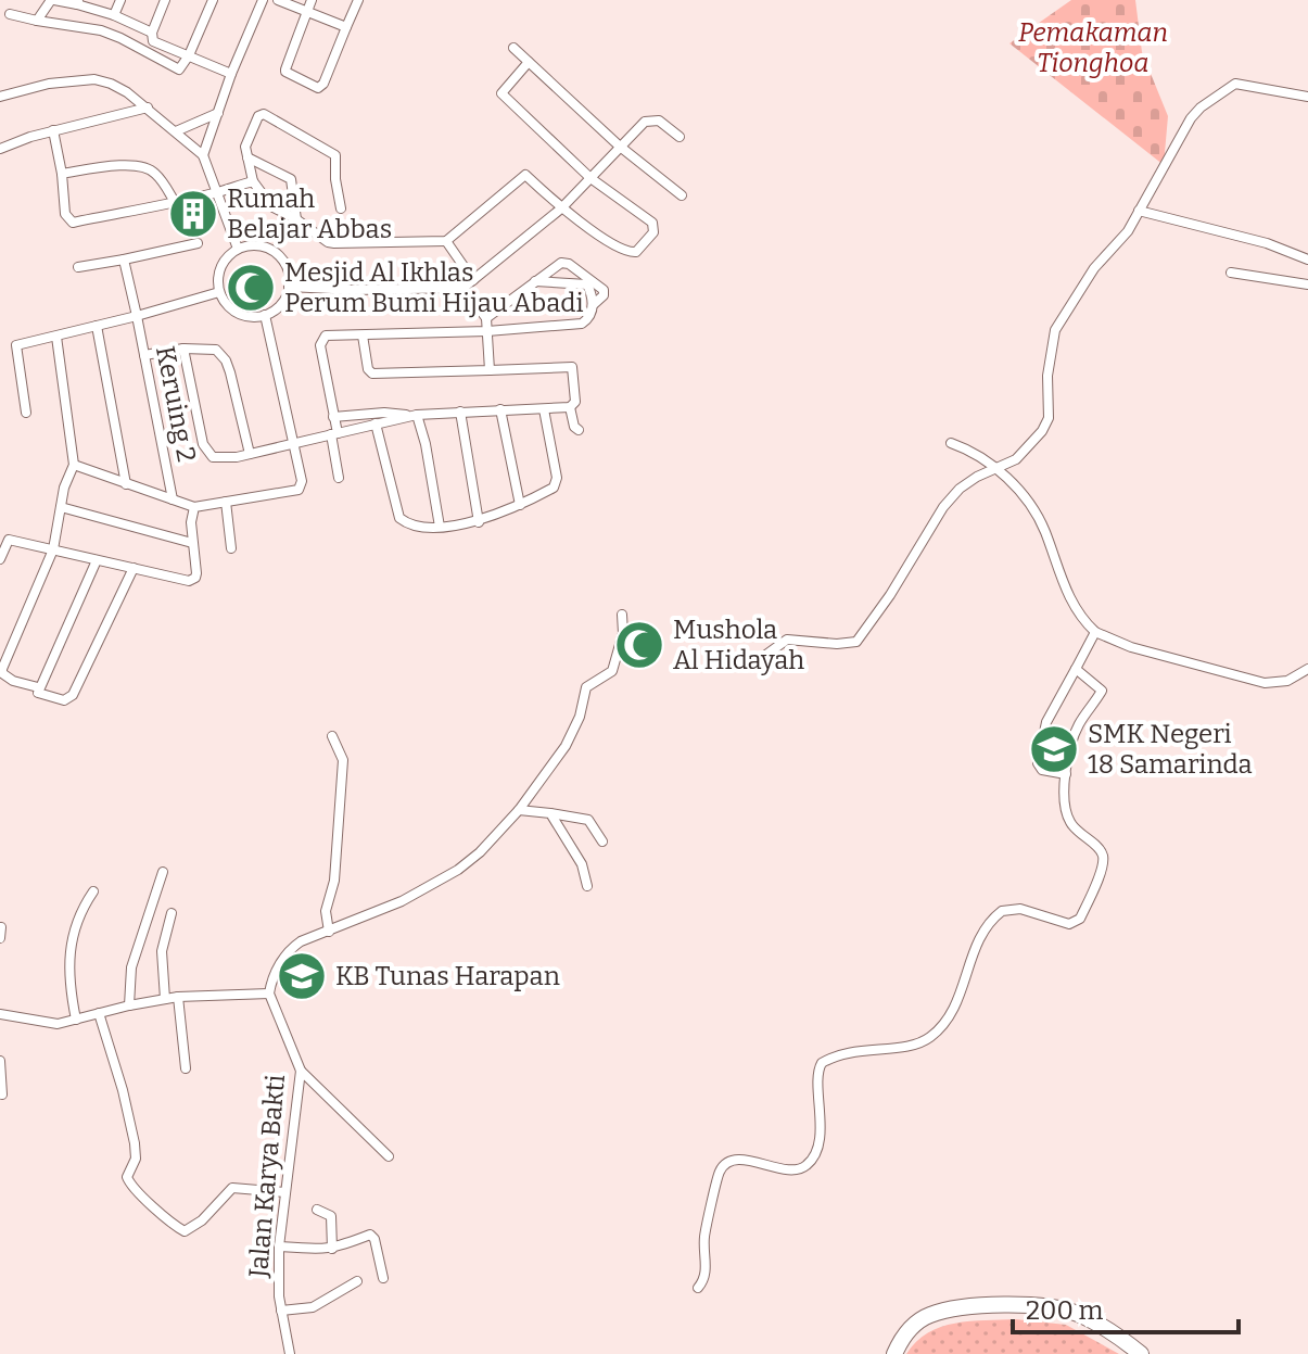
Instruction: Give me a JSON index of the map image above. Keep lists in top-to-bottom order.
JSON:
{
  "streets": {
    "street": ["Keruing 2", "Jalan Karya Bakti"]
  },
  "parks": ["Pemakaman Tionghoa"],
  "places": {
    "building": ["Rumah Belajar Abbas"],
    "mosque": ["Mesjid Al Ikhlas Perum Bumi Hijau Abadi", "Mushola Al Hidayah"],
    "school or university": ["SMK Negeri 18 Samarinda", "KB Tunas Harapan"]
  },
  "scale_bar": "200 m"
}
